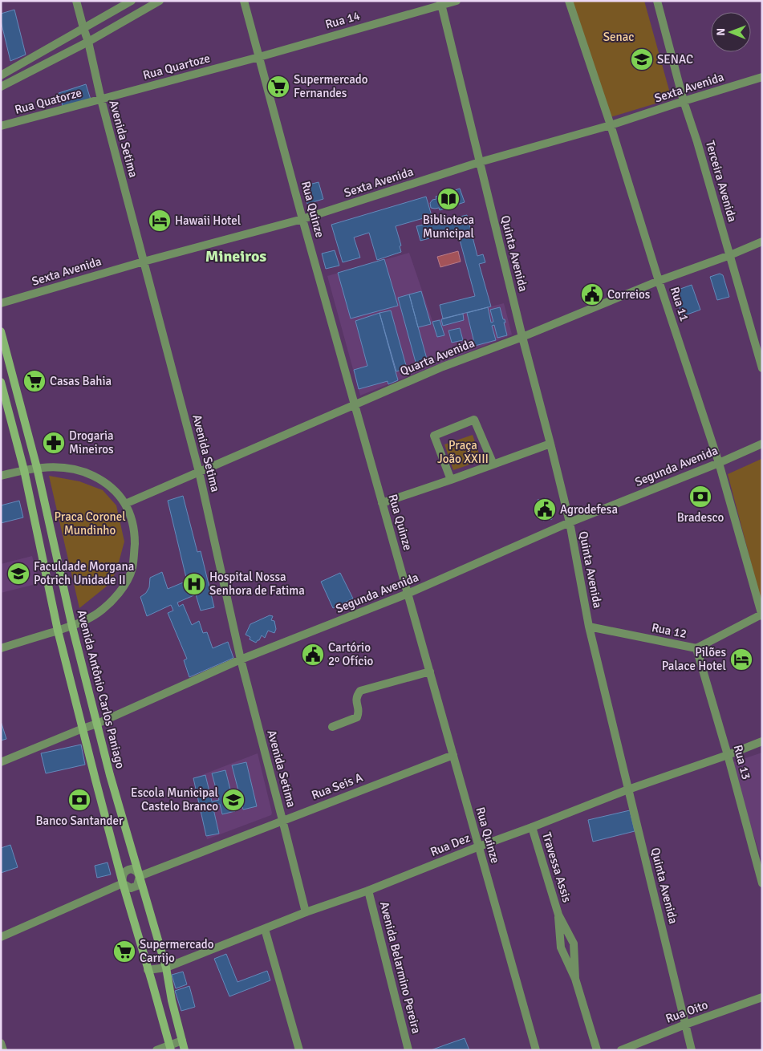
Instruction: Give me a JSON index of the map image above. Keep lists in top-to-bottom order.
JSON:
{
  "streets": {
    "main road": ["Avenida Antônio Carlos Paniago"],
    "street": [
      "Rua 14",
      "Rua Quartoze",
      "Sexta Avenida",
      "Rua Quatorze",
      "Avenida Setima",
      "Terceira Avenida",
      "Rua Quinze",
      "Quinta Avenida",
      "Rua 11",
      "Quarta Avenida",
      "Segunda Avenida",
      "Rua 12",
      "Rua 13",
      "Rua Seis A",
      "Rua Dez",
      "Travessa Assis",
      "Avenida Belarmino Pereira",
      "Rua Oito"
    ]
  },
  "crossings": [
    ["Rua 14", "Rua Quartoze"],
    ["Rua 14", "Rua Quinze"],
    ["Rua 14", "Quinta Avenida"],
    ["Rua Quartoze", "Rua Quatorze"],
    ["Rua Quartoze", "Avenida Setima"],
    ["Rua Quartoze", "Rua Quinze"],
    ["Sexta Avenida", "Avenida Setima"],
    ["Sexta Avenida", "Terceira Avenida"],
    ["Sexta Avenida", "Rua Quinze"],
    ["Sexta Avenida", "Quinta Avenida"],
    ["Sexta Avenida", "Rua 11"],
    ["Rua Quatorze", "Avenida Setima"],
    ["Avenida Setima", "Quarta Avenida"],
    ["Avenida Setima", "Segunda Avenida"],
    ["Avenida Setima", "Rua Seis A"],
    ["Avenida Setima", "Rua Dez"],
    ["Terceira Avenida", "Quarta Avenida"],
    ["Rua Quinze", "Quarta Avenida"],
    ["Rua Quinze", "Segunda Avenida"],
    ["Rua Quinze", "Rua Seis A"],
    ["Rua Quinze", "Rua Dez"],
    ["Quinta Avenida", "Quarta Avenida"],
    ["Quinta Avenida", "Segunda Avenida"],
    ["Quinta Avenida", "Rua 12"],
    ["Quinta Avenida", "Rua Dez"],
    ["Quinta Avenida", "Rua Oito"],
    ["Rua 11", "Quarta Avenida"],
    ["Rua 11", "Segunda Avenida"],
    ["Rua 11", "Rua 12"],
    ["Segunda Avenida", "Avenida Antônio Carlos Paniago"],
    ["Rua 12", "Rua 13"],
    ["Avenida Antônio Carlos Paniago", "Rua Seis A"],
    ["Avenida Antônio Carlos Paniago", "Rua Dez"],
    ["Rua 13", "Rua Dez"],
    ["Rua Dez", "Travessa Assis"],
    ["Rua Dez", "Avenida Belarmino Pereira"]
  ],
  "districts": ["Mineiros"],
  "parks": ["Senac", "Praça João XXIII", "Praca Coronel Mundinho"],
  "places": {
    "school or university": ["SENAC", "Faculdade Morgana Potrich Unidade II", "Escola Municipal Castelo Branco"],
    "supermarket": ["Supermercado Fernandes", "Casas Bahia", "Supermercado Carrijo"],
    "library": ["Biblioteca Municipal"],
    "hotel": ["Hawaii Hotel", "Pilões Palace Hotel"],
    "public building": ["Correios", "Agrodefesa", "Cartório 2º Ofício"],
    "pharmacy": ["Drogaria Mineiros"],
    "bank": ["Bradesco", "Banco Santander"],
    "hospital": ["Hospital Nossa Senhora de Fatima"]
  },
  "north": "left"
}
